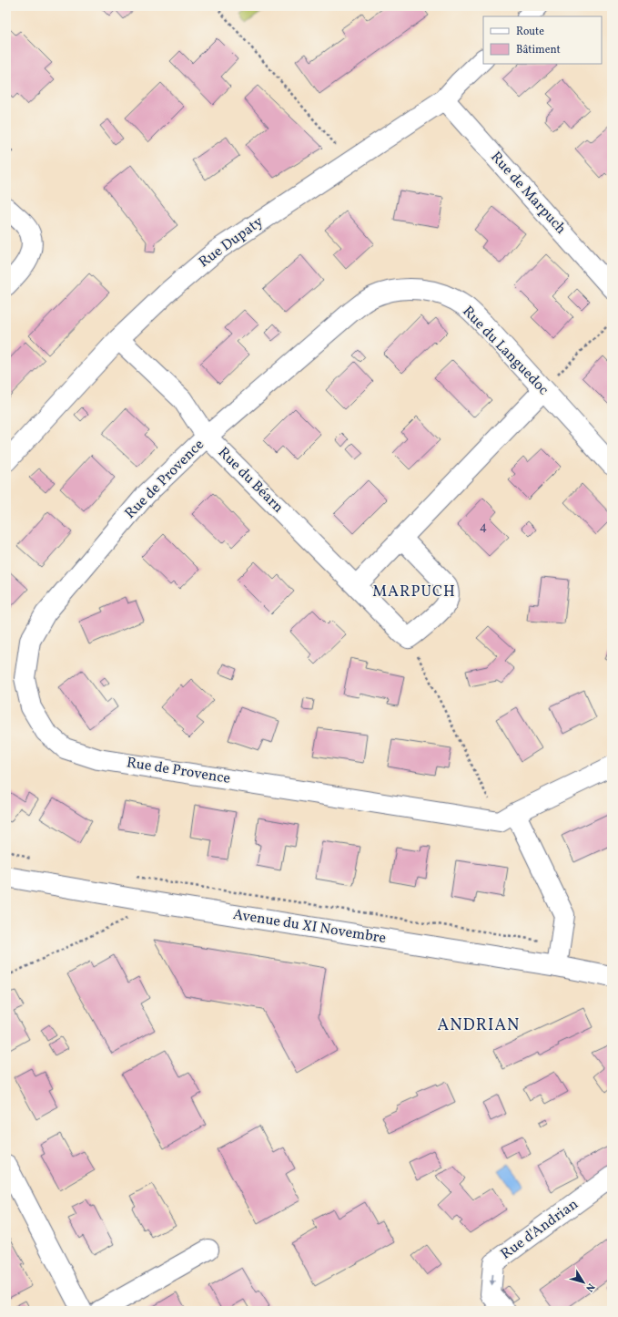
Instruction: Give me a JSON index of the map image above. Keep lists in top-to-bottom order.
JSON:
{
  "streets": {
    "street": [
      "Rue de Marpuch",
      "Rue Dupaty",
      "Rue du Languedoc",
      "Rue de Provence",
      "Rue du Béarn",
      "Avenue du XI Novembre",
      "Rue d'Andrian"
    ]
  },
  "crossings": [
    ["Rue de Marpuch", "Rue Dupaty"],
    ["Rue Dupaty", "Rue du Béarn"],
    ["Rue du Languedoc", "Rue de Provence"],
    ["Rue du Languedoc", "Rue du Béarn"],
    ["Rue de Provence", "Rue du Béarn"]
  ],
  "one_way": ["Rue d'Andrian"],
  "districts": ["MARPUCH", "ANDRIAN"],
  "house_numbers": ["4"],
  "legend": ["Route", "Bâtiment"],
  "north": "bottom right"
}
